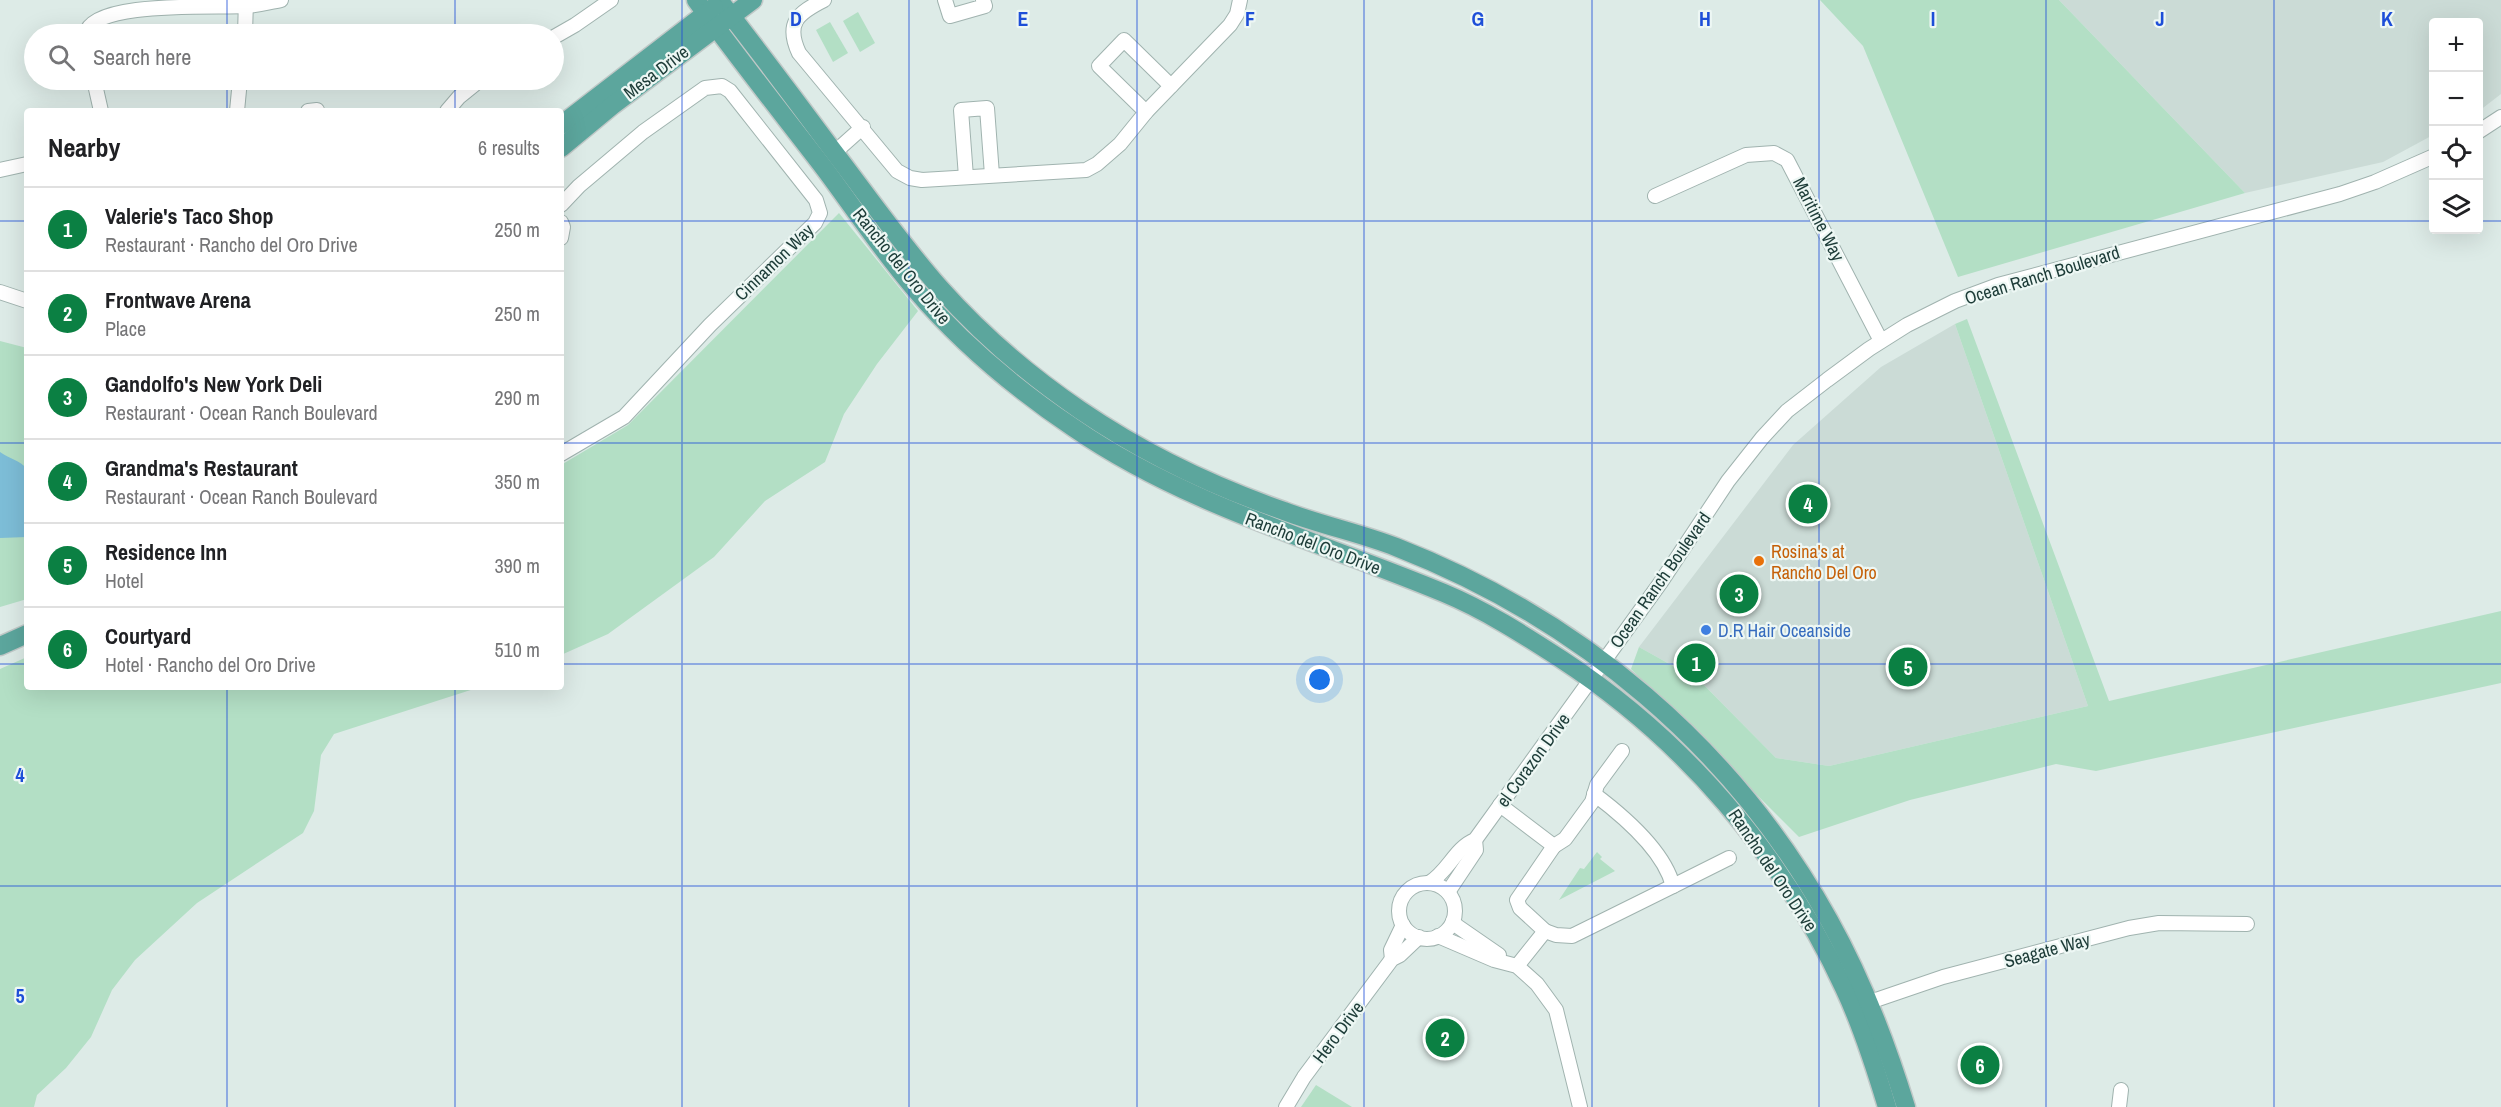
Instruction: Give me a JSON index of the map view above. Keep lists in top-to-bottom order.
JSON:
{
  "streets": {
    "main road": ["Mesa Drive", "Rancho del Oro Drive"],
    "street": [
      "Maritime Way",
      "Cinnamon Way",
      "Ocean Ranch Boulevard",
      "el Corazon Drive",
      "Seagate Way",
      "Hero Drive"
    ]
  },
  "crossings": [
    ["Mesa Drive", "Rancho del Oro Drive"],
    ["Maritime Way", "Ocean Ranch Boulevard"],
    ["Rancho del Oro Drive", "Ocean Ranch Boulevard"],
    ["Rancho del Oro Drive", "el Corazon Drive"],
    ["Rancho del Oro Drive", "Seagate Way"],
    ["Ocean Ranch Boulevard", "el Corazon Drive"],
    ["el Corazon Drive", "Hero Drive"]
  ],
  "places": ["Rosina's at Rancho Del Oro", "D.R Hair Oceanside"],
  "page": {
    "map_buttons": ["+", "−"],
    "search": "Search here",
    "heading": ["Nearby", "6 results"],
    "list": [
      {
        "mark": "1",
        "name": "Valerie's Taco Shop",
        "note": "Restaurant · Rancho del Oro Drive",
        "value": "250 m"
      },
      {
        "mark": "2",
        "name": "Frontwave Arena",
        "note": "Place",
        "value": "250 m"
      },
      {
        "mark": "3",
        "name": "Gandolfo's New York Deli",
        "note": "Restaurant · Ocean Ranch Boulevard",
        "value": "290 m"
      },
      {
        "mark": "4",
        "name": "Grandma's Restaurant",
        "note": "Restaurant · Ocean Ranch Boulevard",
        "value": "350 m"
      },
      {
        "mark": "5",
        "name": "Residence Inn",
        "note": "Hotel",
        "value": "390 m"
      },
      {
        "mark": "6",
        "name": "Courtyard",
        "note": "Hotel · Rancho del Oro Drive",
        "value": "510 m"
      }
    ],
    "pins": [
      "4",
      "3",
      "1",
      "5",
      "2",
      "6"
    ]
  },
  "grid": {
    "columns": [
      "D",
      "E",
      "F",
      "G",
      "H",
      "I",
      "J",
      "K"
    ],
    "rows": ["4", "5"]
  }
}
